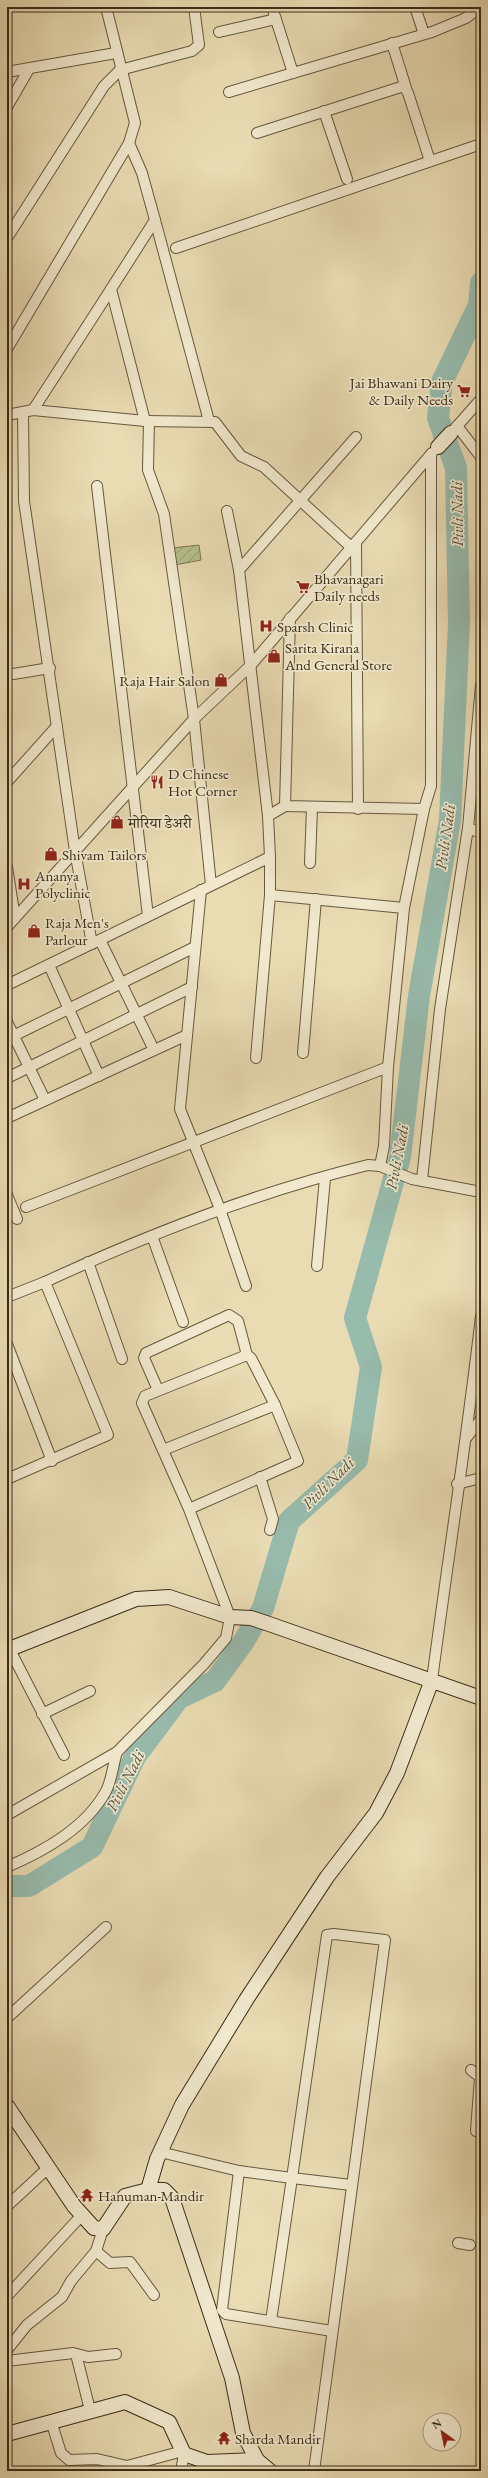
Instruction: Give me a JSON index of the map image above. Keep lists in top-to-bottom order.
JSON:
{
  "water": ["Pivli Nadi"],
  "places": {
    "supermarket": ["Jai Bhawani Dairy & Daily Needs", "Bhavanagari Daily needs"],
    "hospital": ["Sparsh Clinic", "Ananya Polyclinic"],
    "shop": [
      "Sarita Kirana And General Store",
      "Raja Hair Salon",
      "मोरिया डेअरी",
      "Shivam Tailors",
      "Raja Men's Parlour"
    ],
    "restaurant": ["D Chinese Hot Corner"],
    "temple": ["Hanuman Mandir", "Sharda Mandir"]
  },
  "north": "top left"
}
